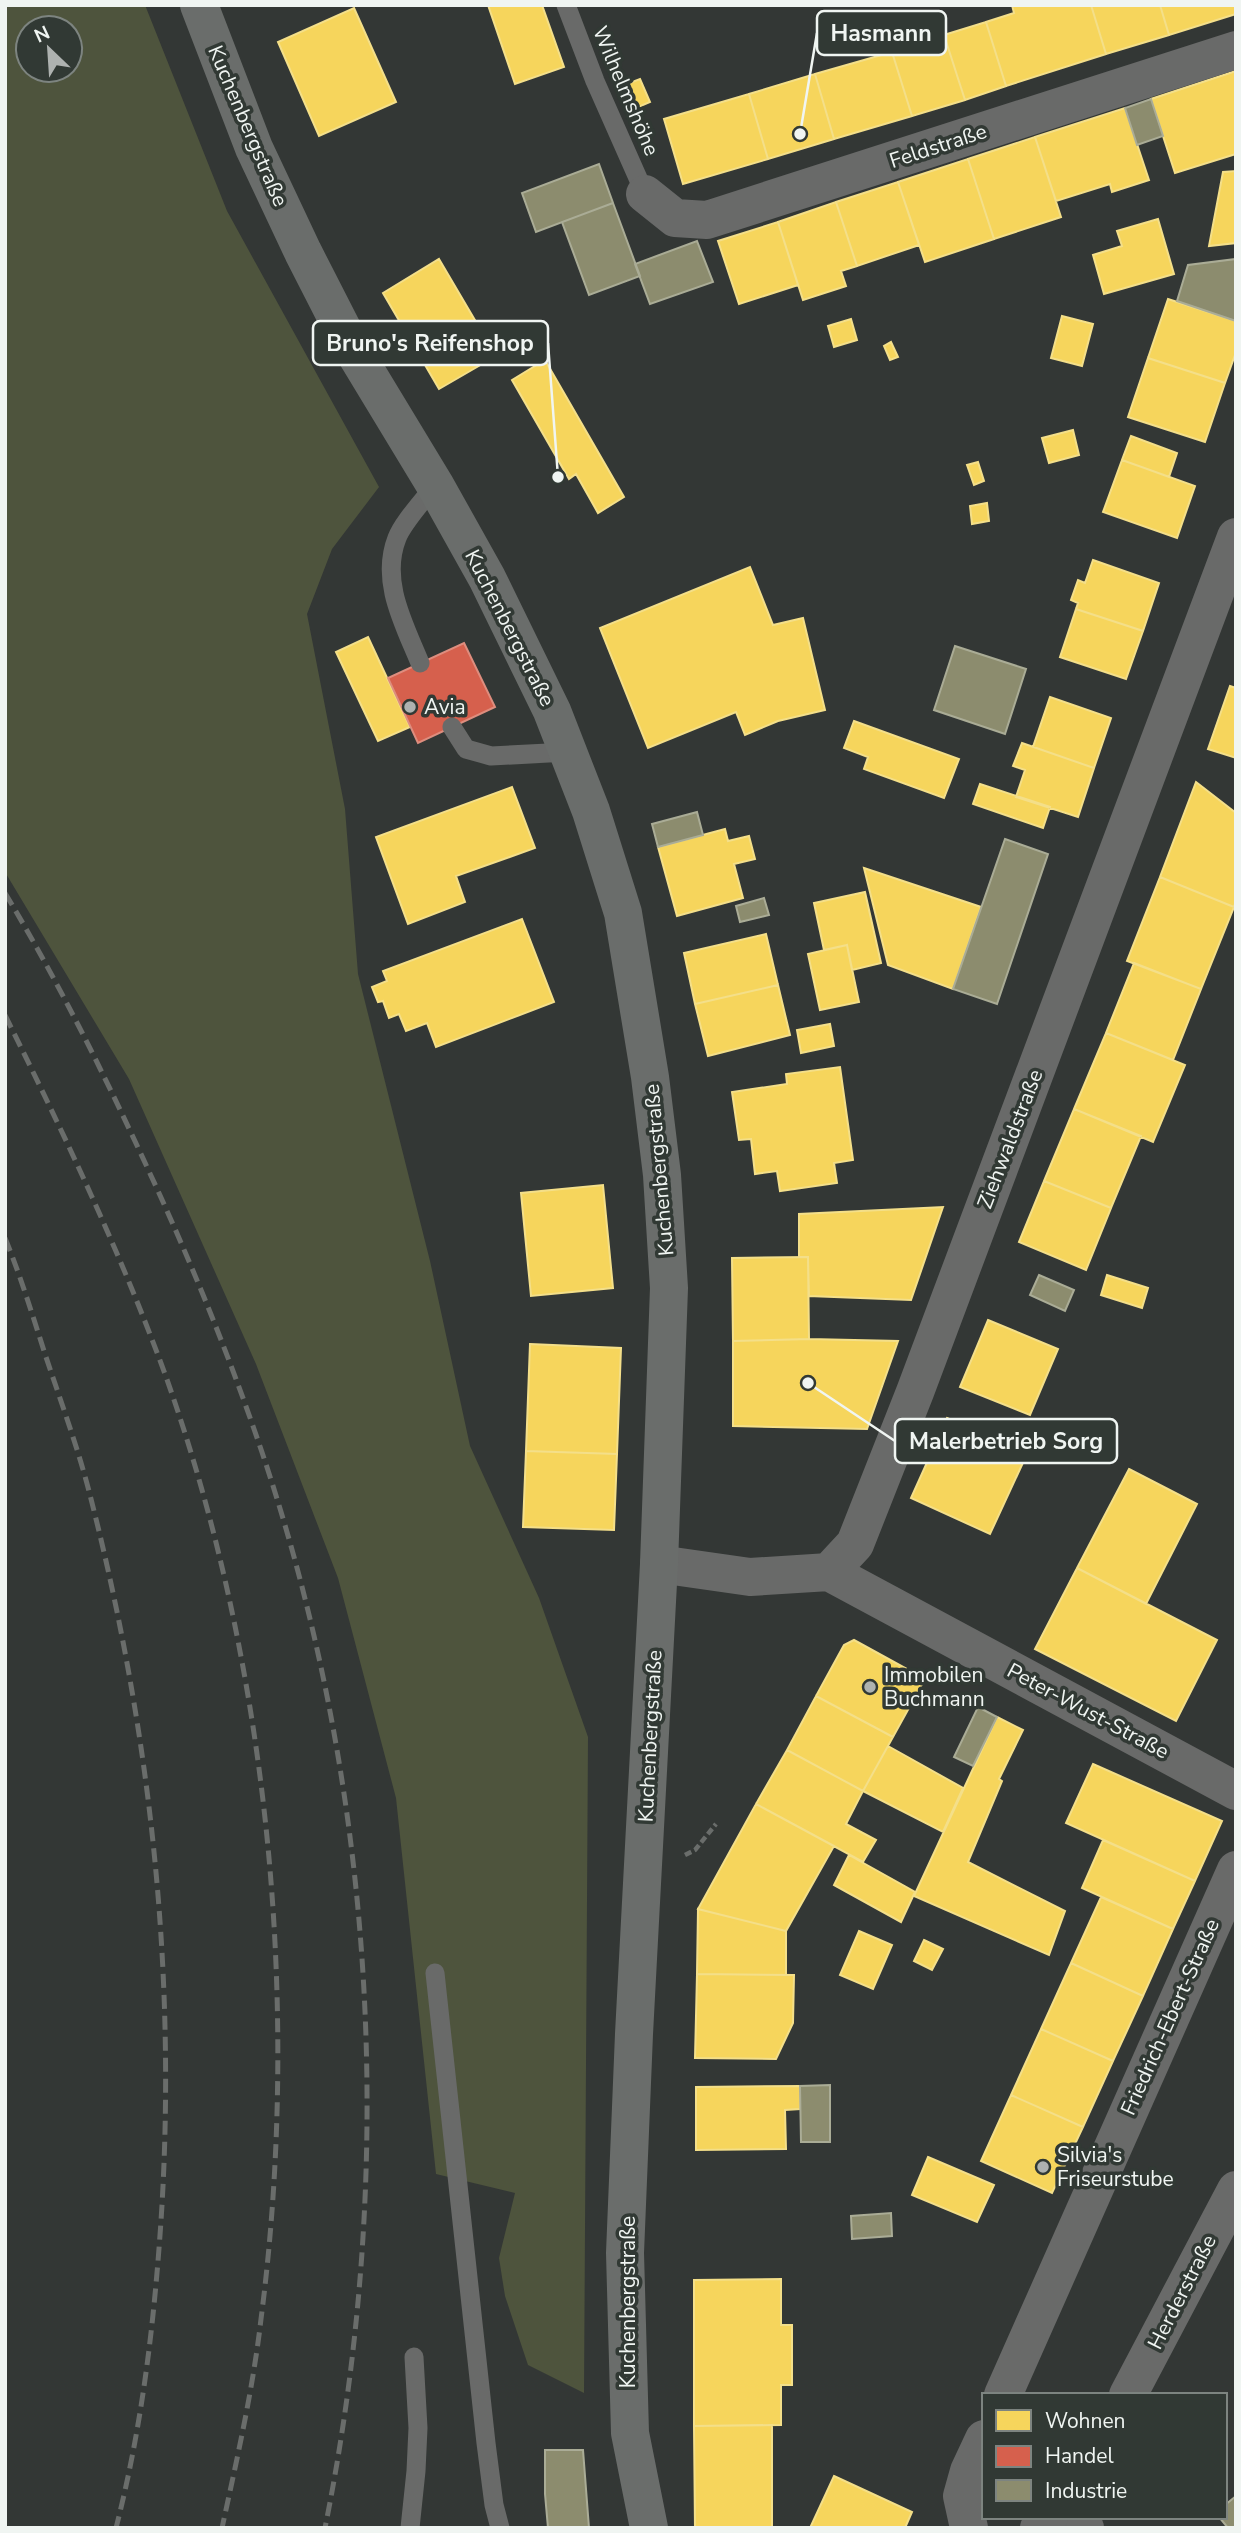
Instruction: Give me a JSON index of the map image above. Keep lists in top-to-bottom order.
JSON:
{
  "streets": {
    "main road": ["Kuchenbergstraße"],
    "street": [
      "Feldstraße",
      "Ziehwaldstraße",
      "Peter-Wust-Straße",
      "Friedrich-Ebert-Straße",
      "Herderstraße"
    ],
    "lane": ["Wilhelmshöhe"]
  },
  "crossings": [
    ["Wilhelmshöhe", "Feldstraße"],
    ["Ziehwaldstraße", "Peter-Wust-Straße"]
  ],
  "places": [
    "Hasmann",
    "Bruno's Reifenshop",
    "Avia",
    "Malerbetrieb Sorg",
    "Immobilen Buchmann",
    "Silvia's Friseurstube"
  ],
  "legend": ["Wohnen", "Handel", "Industrie"],
  "north": "top left"
}
